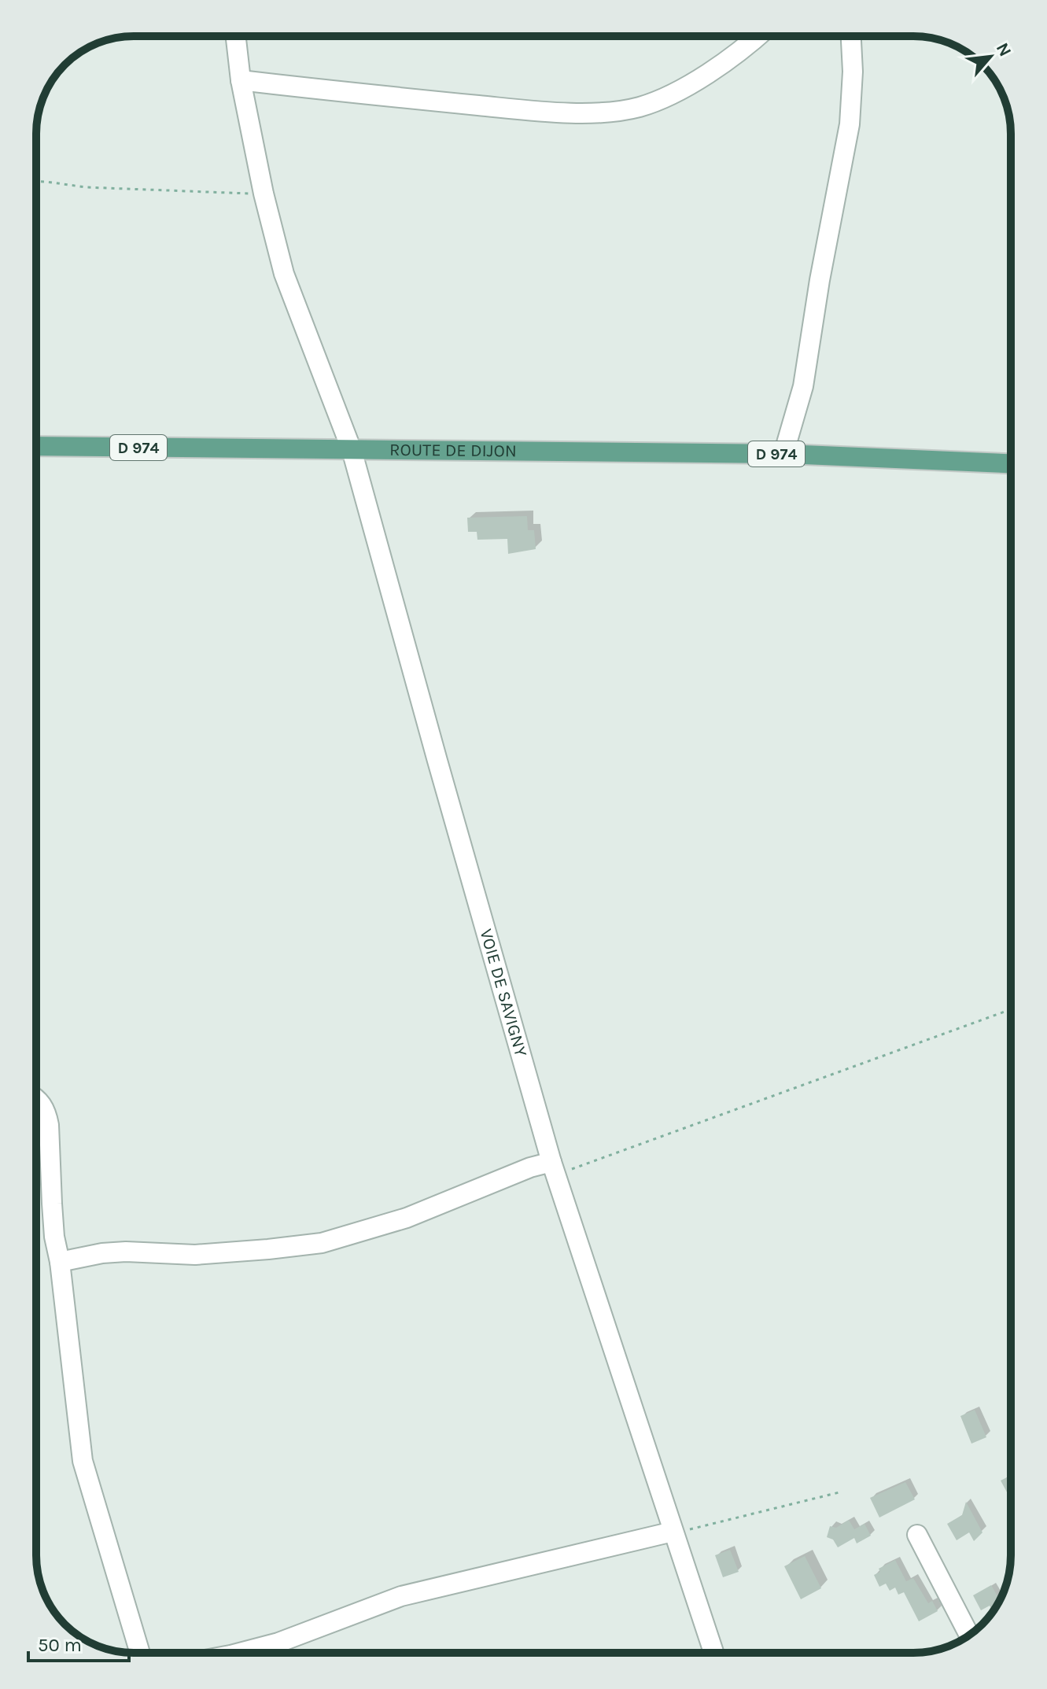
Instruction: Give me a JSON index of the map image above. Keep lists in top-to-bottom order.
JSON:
{
  "streets": {
    "main road": ["D 974", "ROUTE DE DIJON"],
    "street": ["VOIE DE SAVIGNY"]
  },
  "crossings": [
    ["ROUTE DE DIJON", "VOIE DE SAVIGNY"]
  ],
  "scale_bar": "50 m",
  "north": "top right"
}
